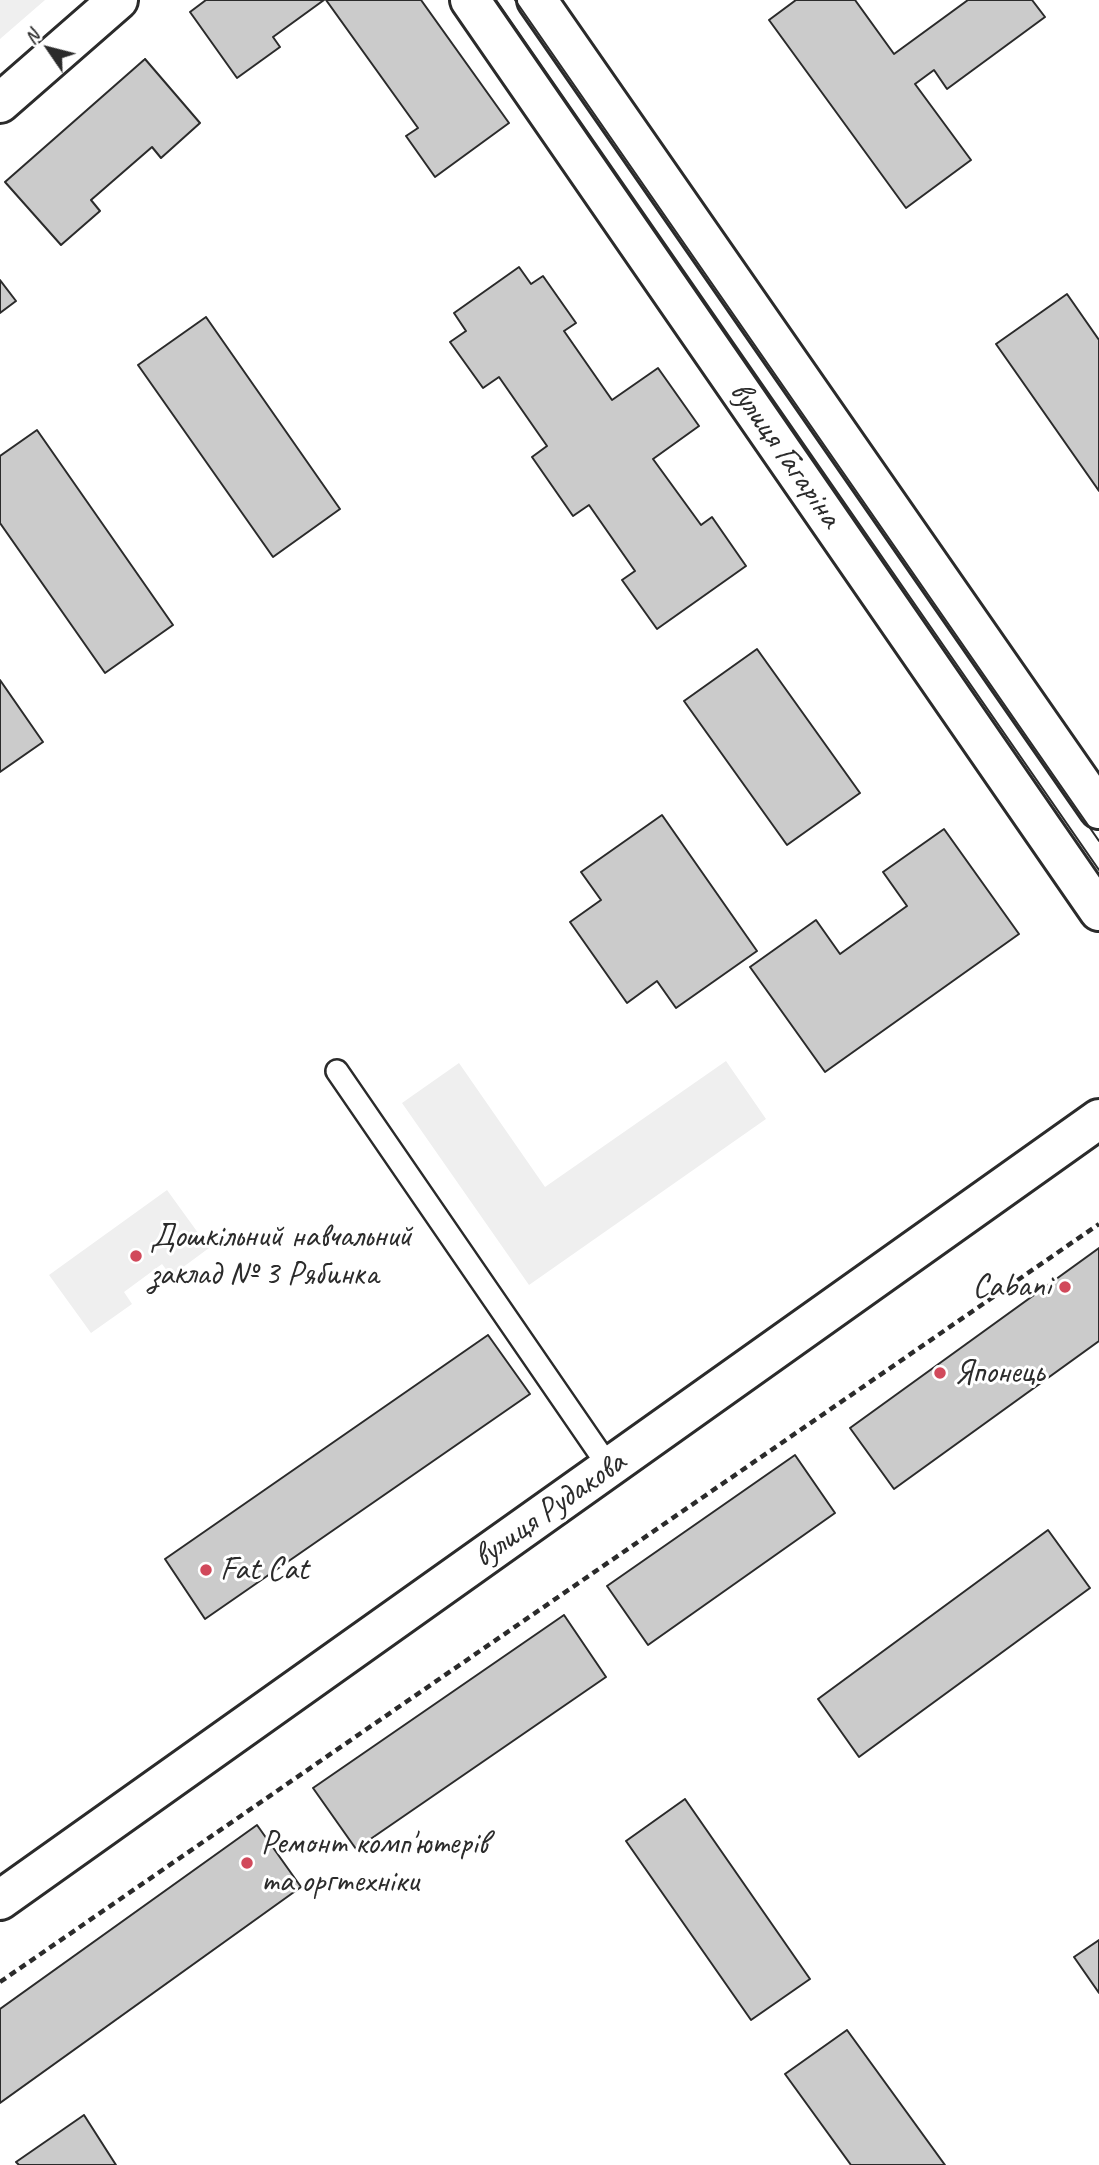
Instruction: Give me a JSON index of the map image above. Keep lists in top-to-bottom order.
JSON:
{
  "streets": {
    "street": ["вулиця Гагаріна", "вулиця Рудакова"]
  },
  "places": [
    "Дошкільний навчальний заклад № 3 Рябинка",
    "Cabani",
    "Японець",
    "Fat Cat",
    "Ремонт комп'ютерів та оргтехніки"
  ],
  "north": "top left"
}
